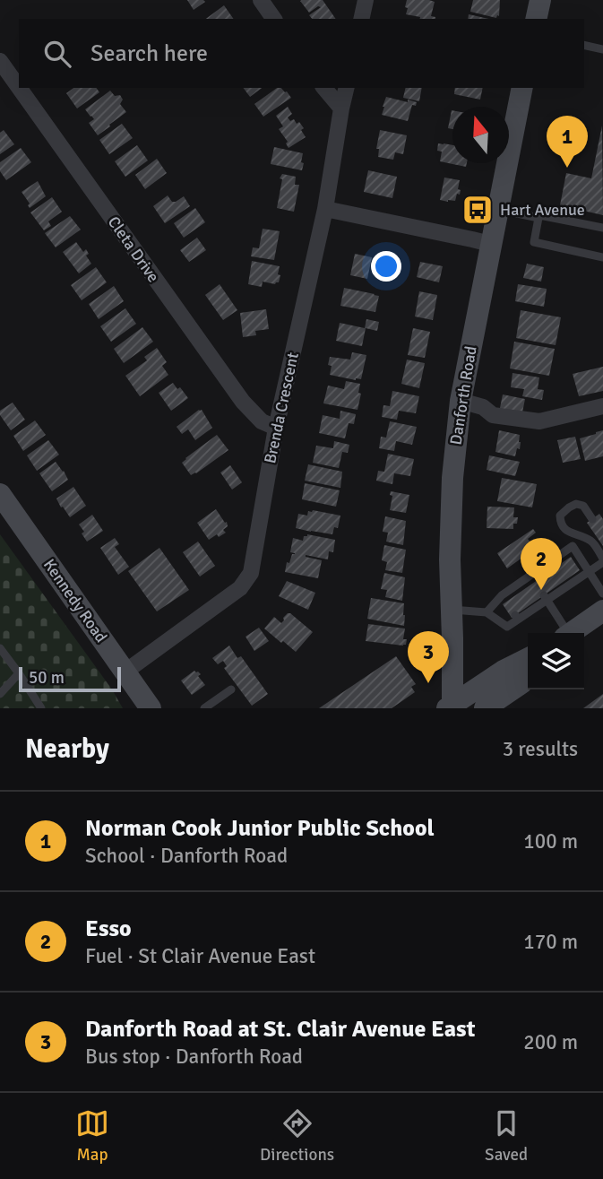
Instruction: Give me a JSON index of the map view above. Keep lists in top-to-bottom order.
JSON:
{
  "streets": {
    "main road": ["Danforth Road", "Kennedy Road"],
    "street": ["Cleta Drive", "Brenda Crescent"]
  },
  "crossings": [
    ["Cleta Drive", "Brenda Crescent"],
    ["Brenda Crescent", "Kennedy Road"]
  ],
  "places": {
    "bus stop": ["Hart Avenue"]
  },
  "scale_bar": "50 m",
  "north": "top",
  "page": {
    "search": "Search here",
    "pins": ["1", "2", "3"],
    "scale": "50 m",
    "heading": ["Nearby", "3 results"],
    "list": [
      {
        "mark": "1",
        "name": "Norman Cook Junior Public School",
        "note": "School · Danforth Road",
        "value": "100 m"
      },
      {
        "mark": "2",
        "name": "Esso",
        "note": "Fuel · St Clair Avenue East",
        "value": "170 m"
      },
      {
        "mark": "3",
        "name": "Danforth Road at St. Clair Avenue East",
        "note": "Bus stop · Danforth Road",
        "value": "200 m"
      }
    ],
    "nav": ["Map", "Directions", "Saved"]
  }
}
